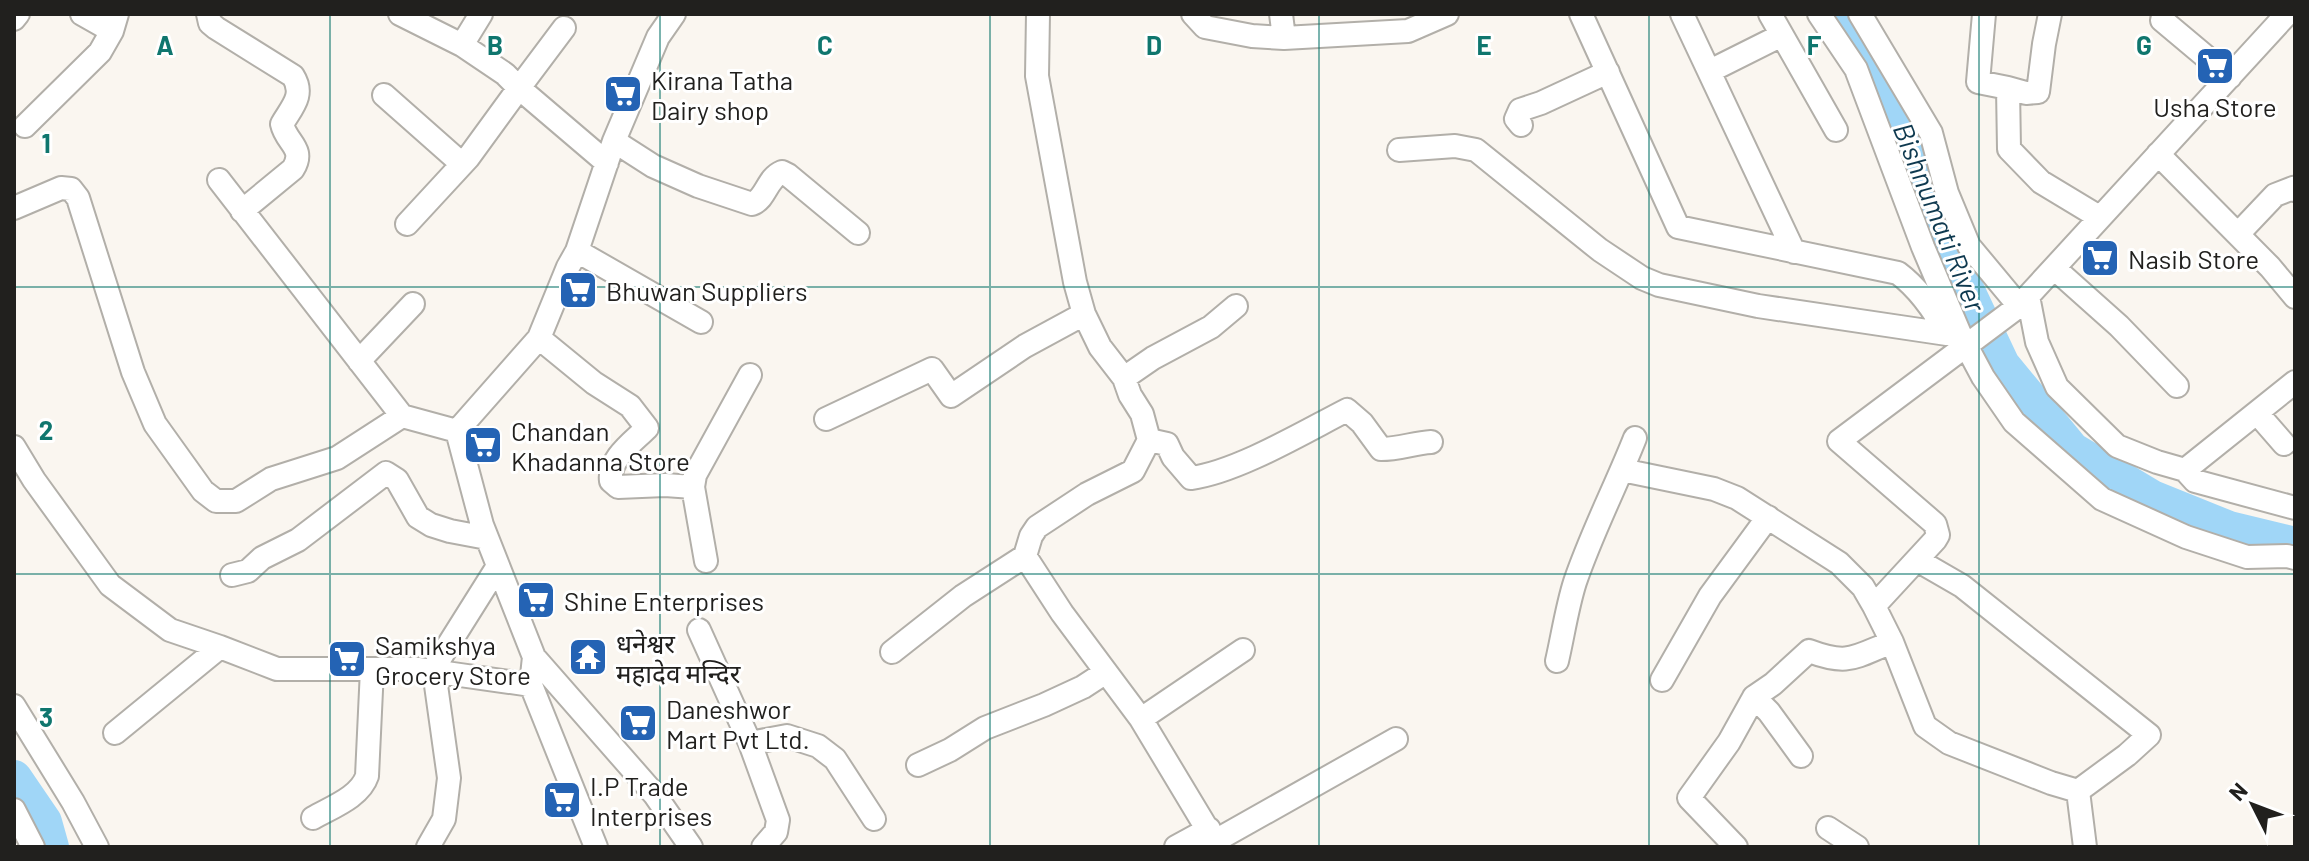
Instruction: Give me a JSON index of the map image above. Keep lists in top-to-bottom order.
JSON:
{
  "water": ["Bishnumati River"],
  "places": {
    "supermarket": [
      "Usha Store",
      "Kirana Tatha Dairy shop",
      "Nasib Store",
      "Bhuwan Suppliers",
      "Chandan Khadanna Store",
      "Shine Enterprises",
      "Samikshya Grocery Store",
      "Daneshwor Mart Pvt Ltd.",
      "I.P Trade Interprises"
    ],
    "temple": ["धनेश्वर महादेव मन्दिर"]
  },
  "north": "top left",
  "grid": {
    "columns": [
      "A",
      "B",
      "C",
      "D",
      "E",
      "F",
      "G"
    ],
    "rows": ["1", "2", "3"]
  }
}
